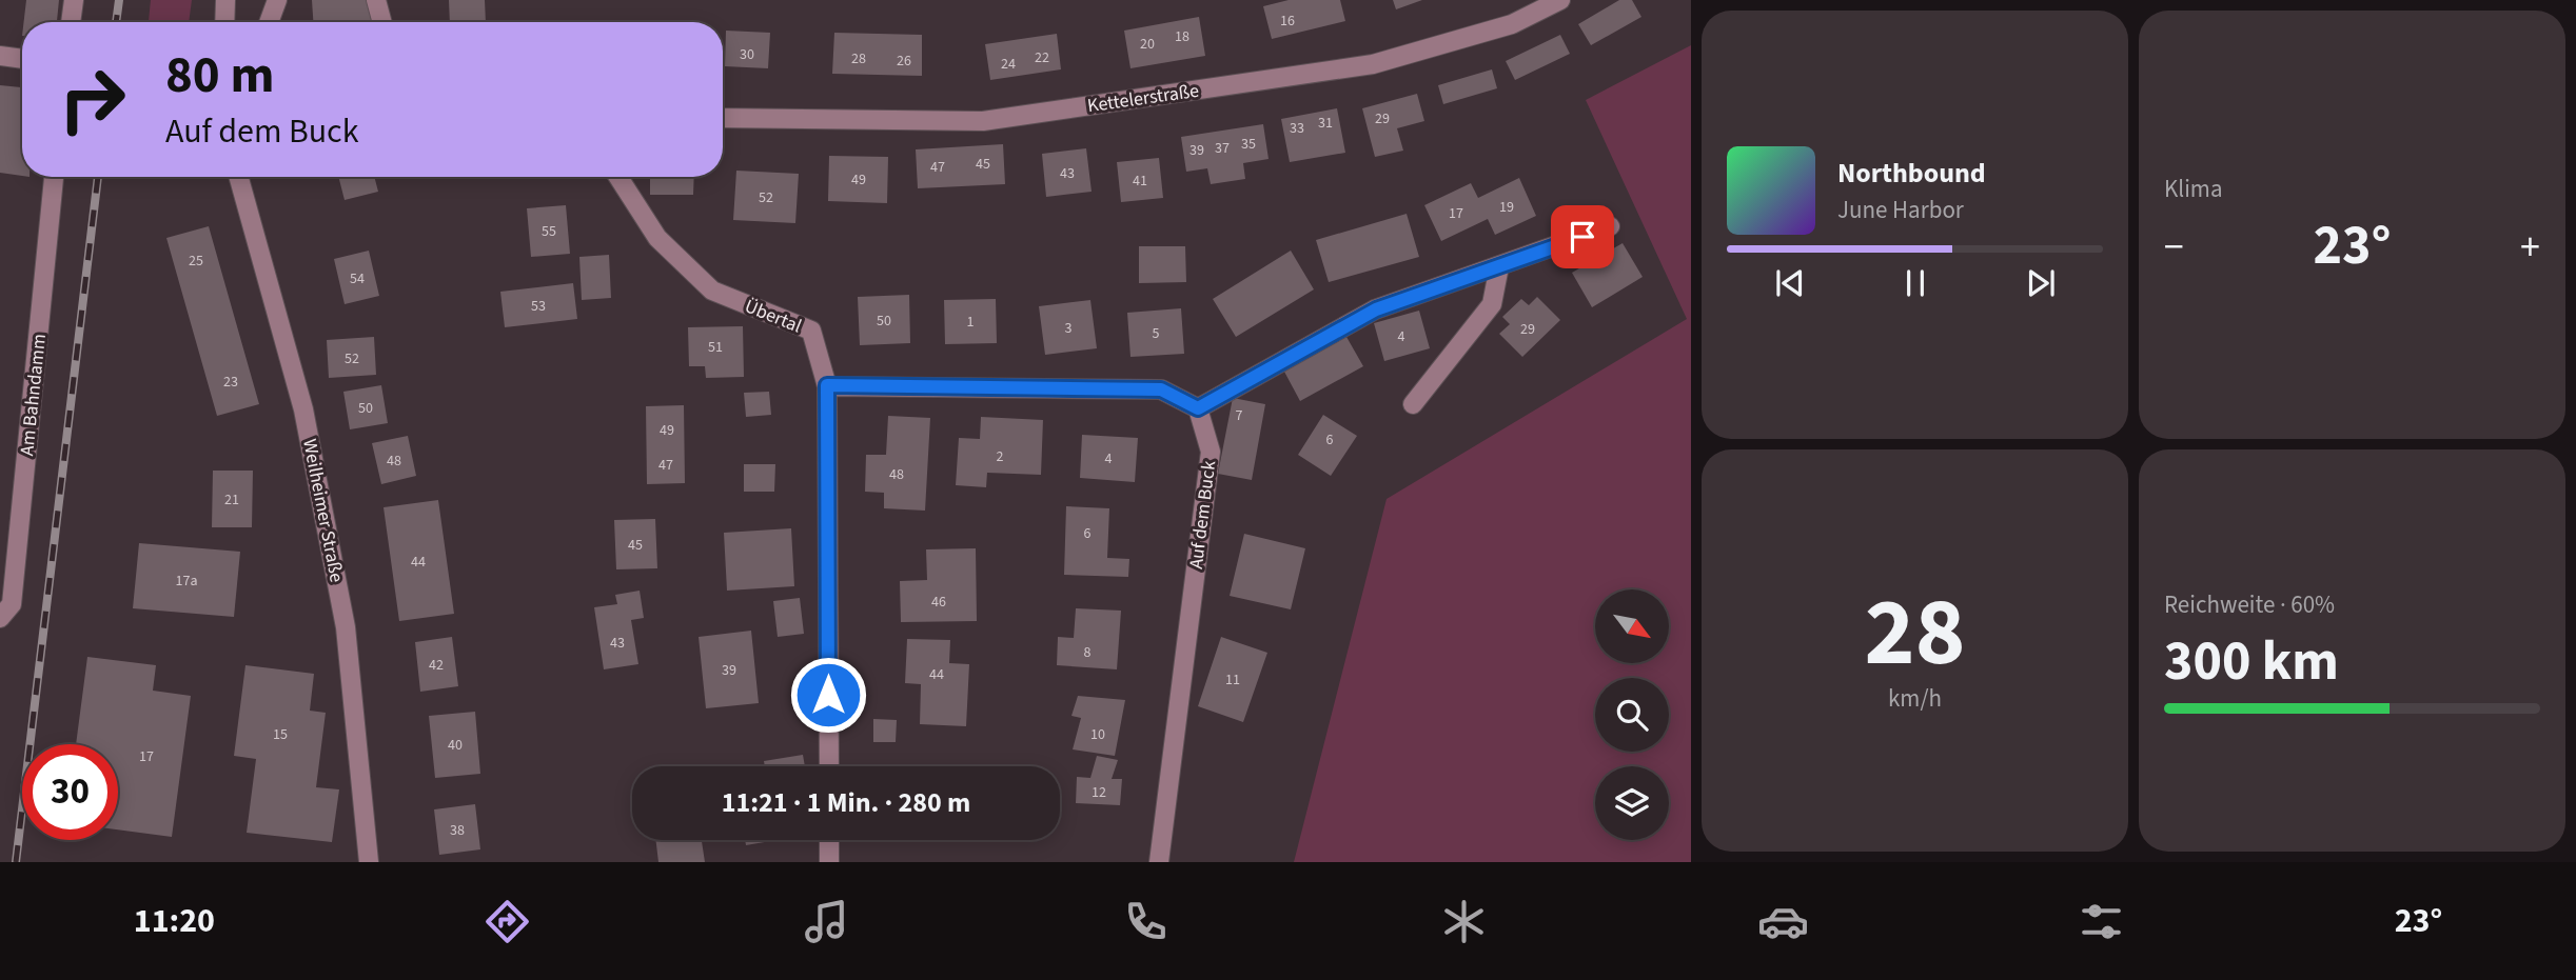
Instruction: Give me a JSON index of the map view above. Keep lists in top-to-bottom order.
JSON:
{
  "streets": {
    "street": [
      "Kettelerstraße",
      "Übertal",
      "Am Bahndamm",
      "Weilheimer Straße",
      "Auf dem Buck"
    ]
  },
  "house_numbers": [
    "16",
    "18",
    "20",
    "30",
    "22",
    "28",
    "26",
    "24",
    "29",
    "31",
    "33",
    "35",
    "37",
    "39",
    "45",
    "47",
    "43",
    "49",
    "41",
    "52",
    "19",
    "17",
    "55",
    "25",
    "54",
    "53",
    "50",
    "1",
    "3",
    "29",
    "5",
    "4",
    "51",
    "52",
    "23",
    "50",
    "7",
    "49",
    "6",
    "2",
    "4",
    "48",
    "47",
    "48",
    "21",
    "6",
    "45",
    "44",
    "17a",
    "46",
    "43",
    "8",
    "42",
    "39",
    "44",
    "11",
    "15",
    "10",
    "40",
    "17",
    "12",
    "38"
  ],
  "north": "bottom right",
  "page": {
    "tile": [
      "Klima",
      ["28", "km/h"],
      ["Reichweite · 60%", "300 km"]
    ],
    "turn": ["80 m", "Auf dem Buck"],
    "song": ["Northbound", "June Harbor"],
    "heat": ["−", "23°", "+"],
    "limit": "30",
    "trip": "11:21 · 1 Min. · 280 m",
    "tabs": ["11:20", "23°"]
  }
}
